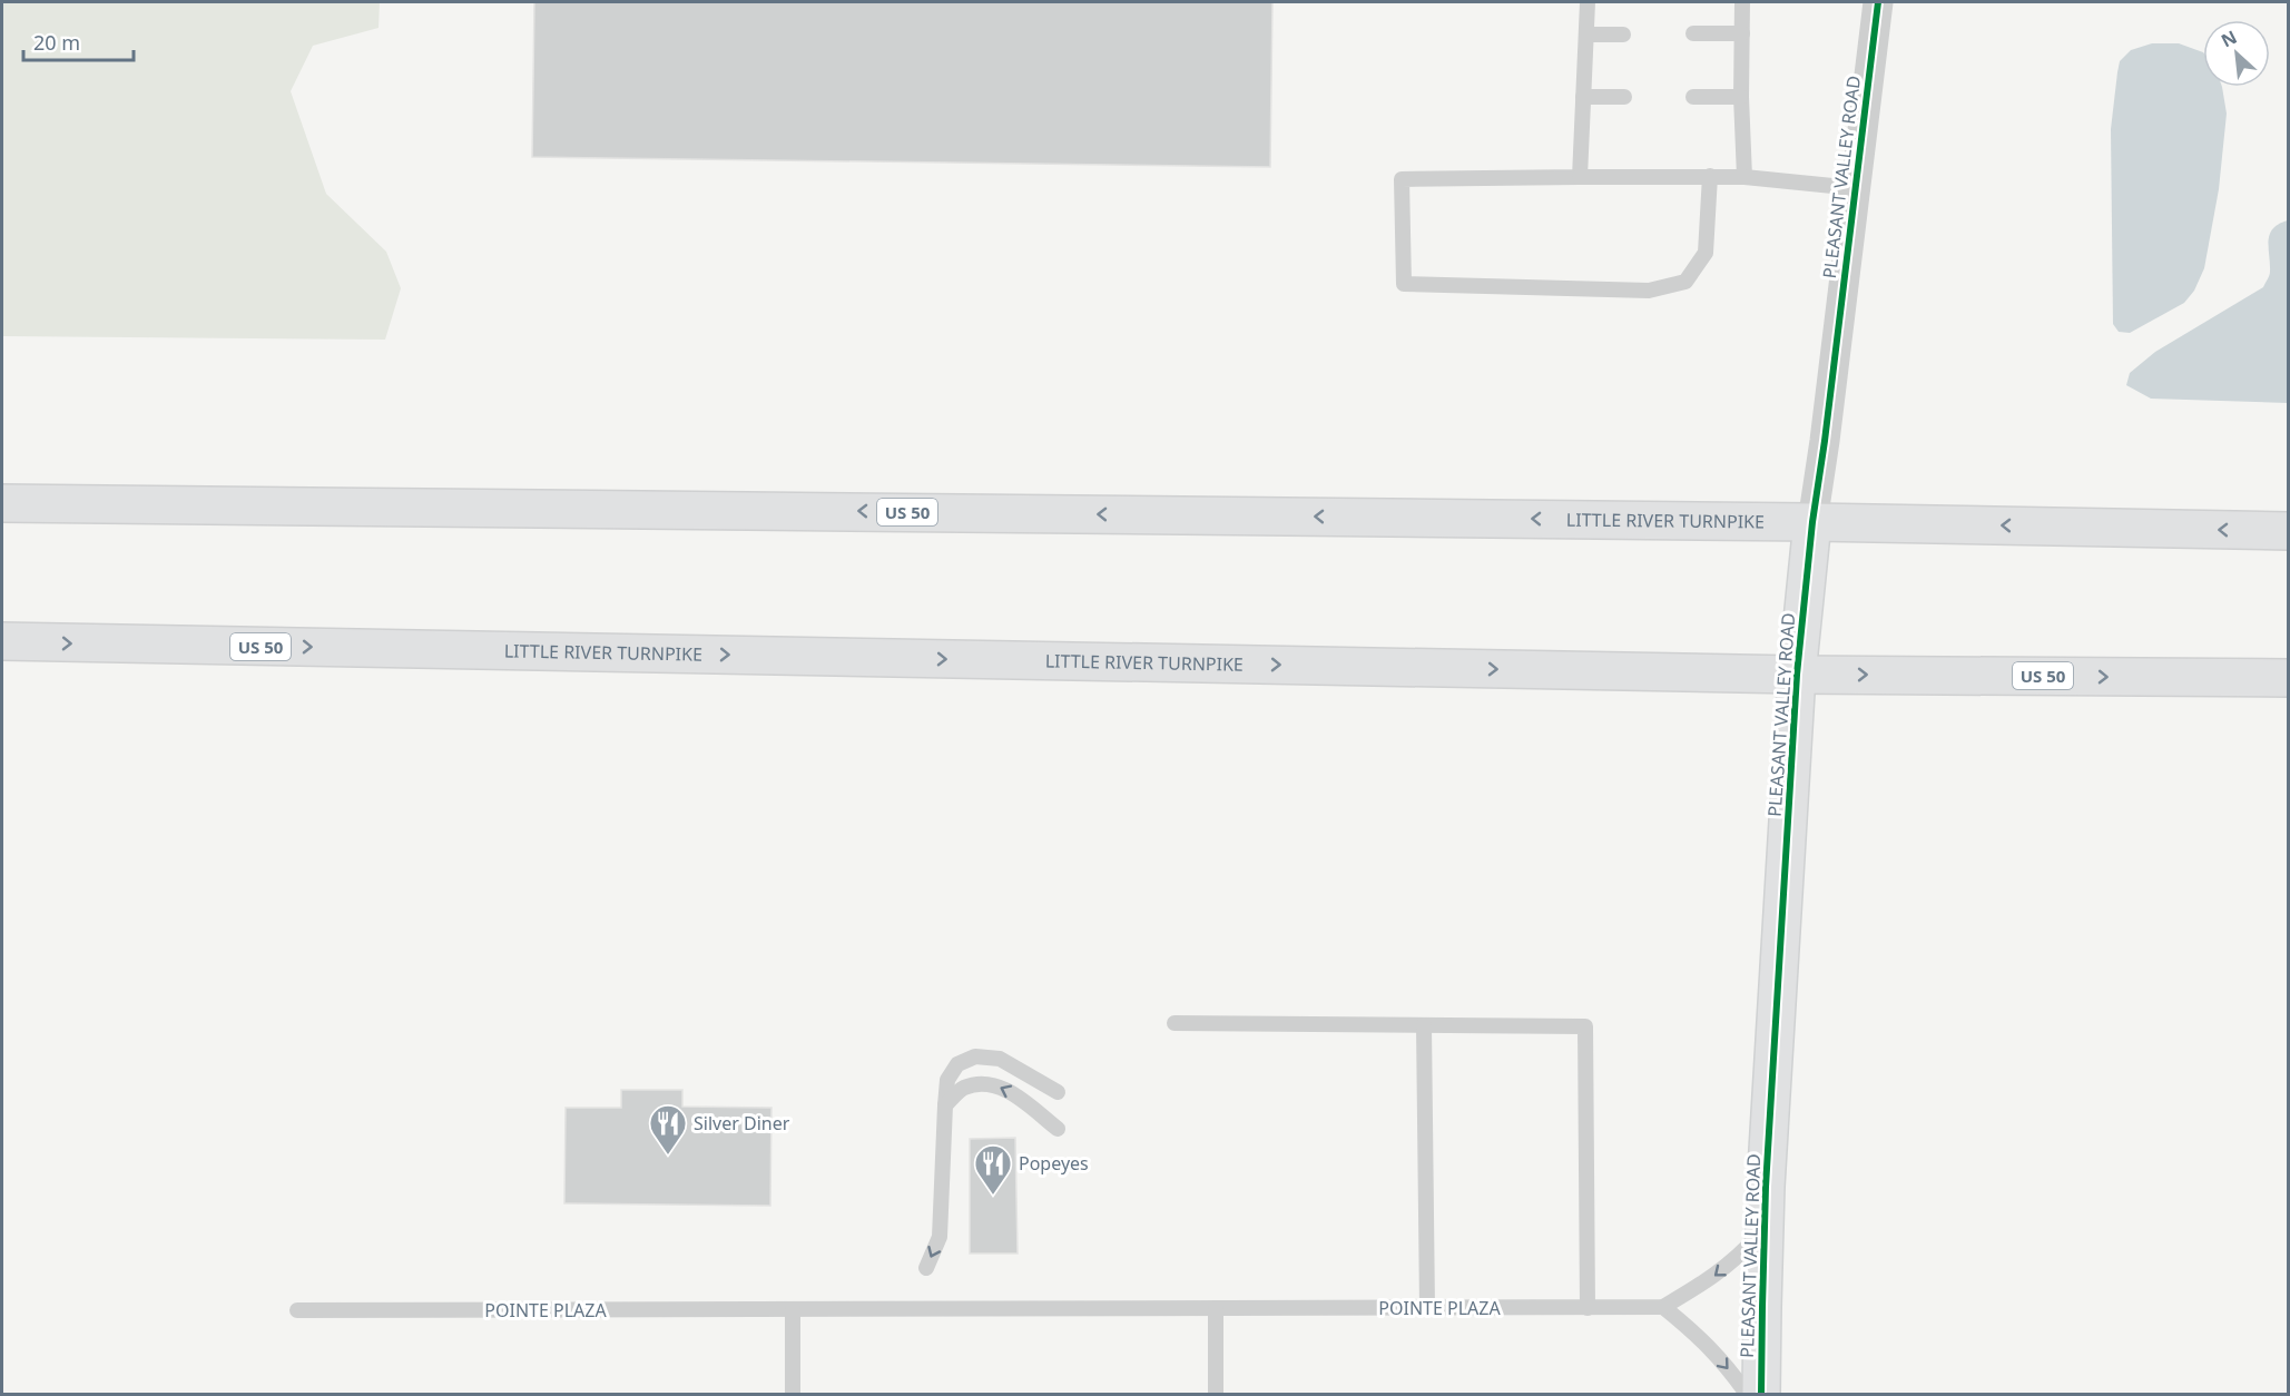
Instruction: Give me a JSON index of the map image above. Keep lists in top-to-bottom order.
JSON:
{
  "streets": {
    "main road": ["PLEASANT VALLEY ROAD", "US 50", "LITTLE RIVER TURNPIKE"],
    "lane": ["POINTE PLAZA"]
  },
  "crossings": [
    ["PLEASANT VALLEY ROAD", "LITTLE RIVER TURNPIKE"]
  ],
  "places": {
    "restaurant": ["Silver Diner", "Popeyes"]
  },
  "scale_bar": "20 m",
  "north": "top left"
}
